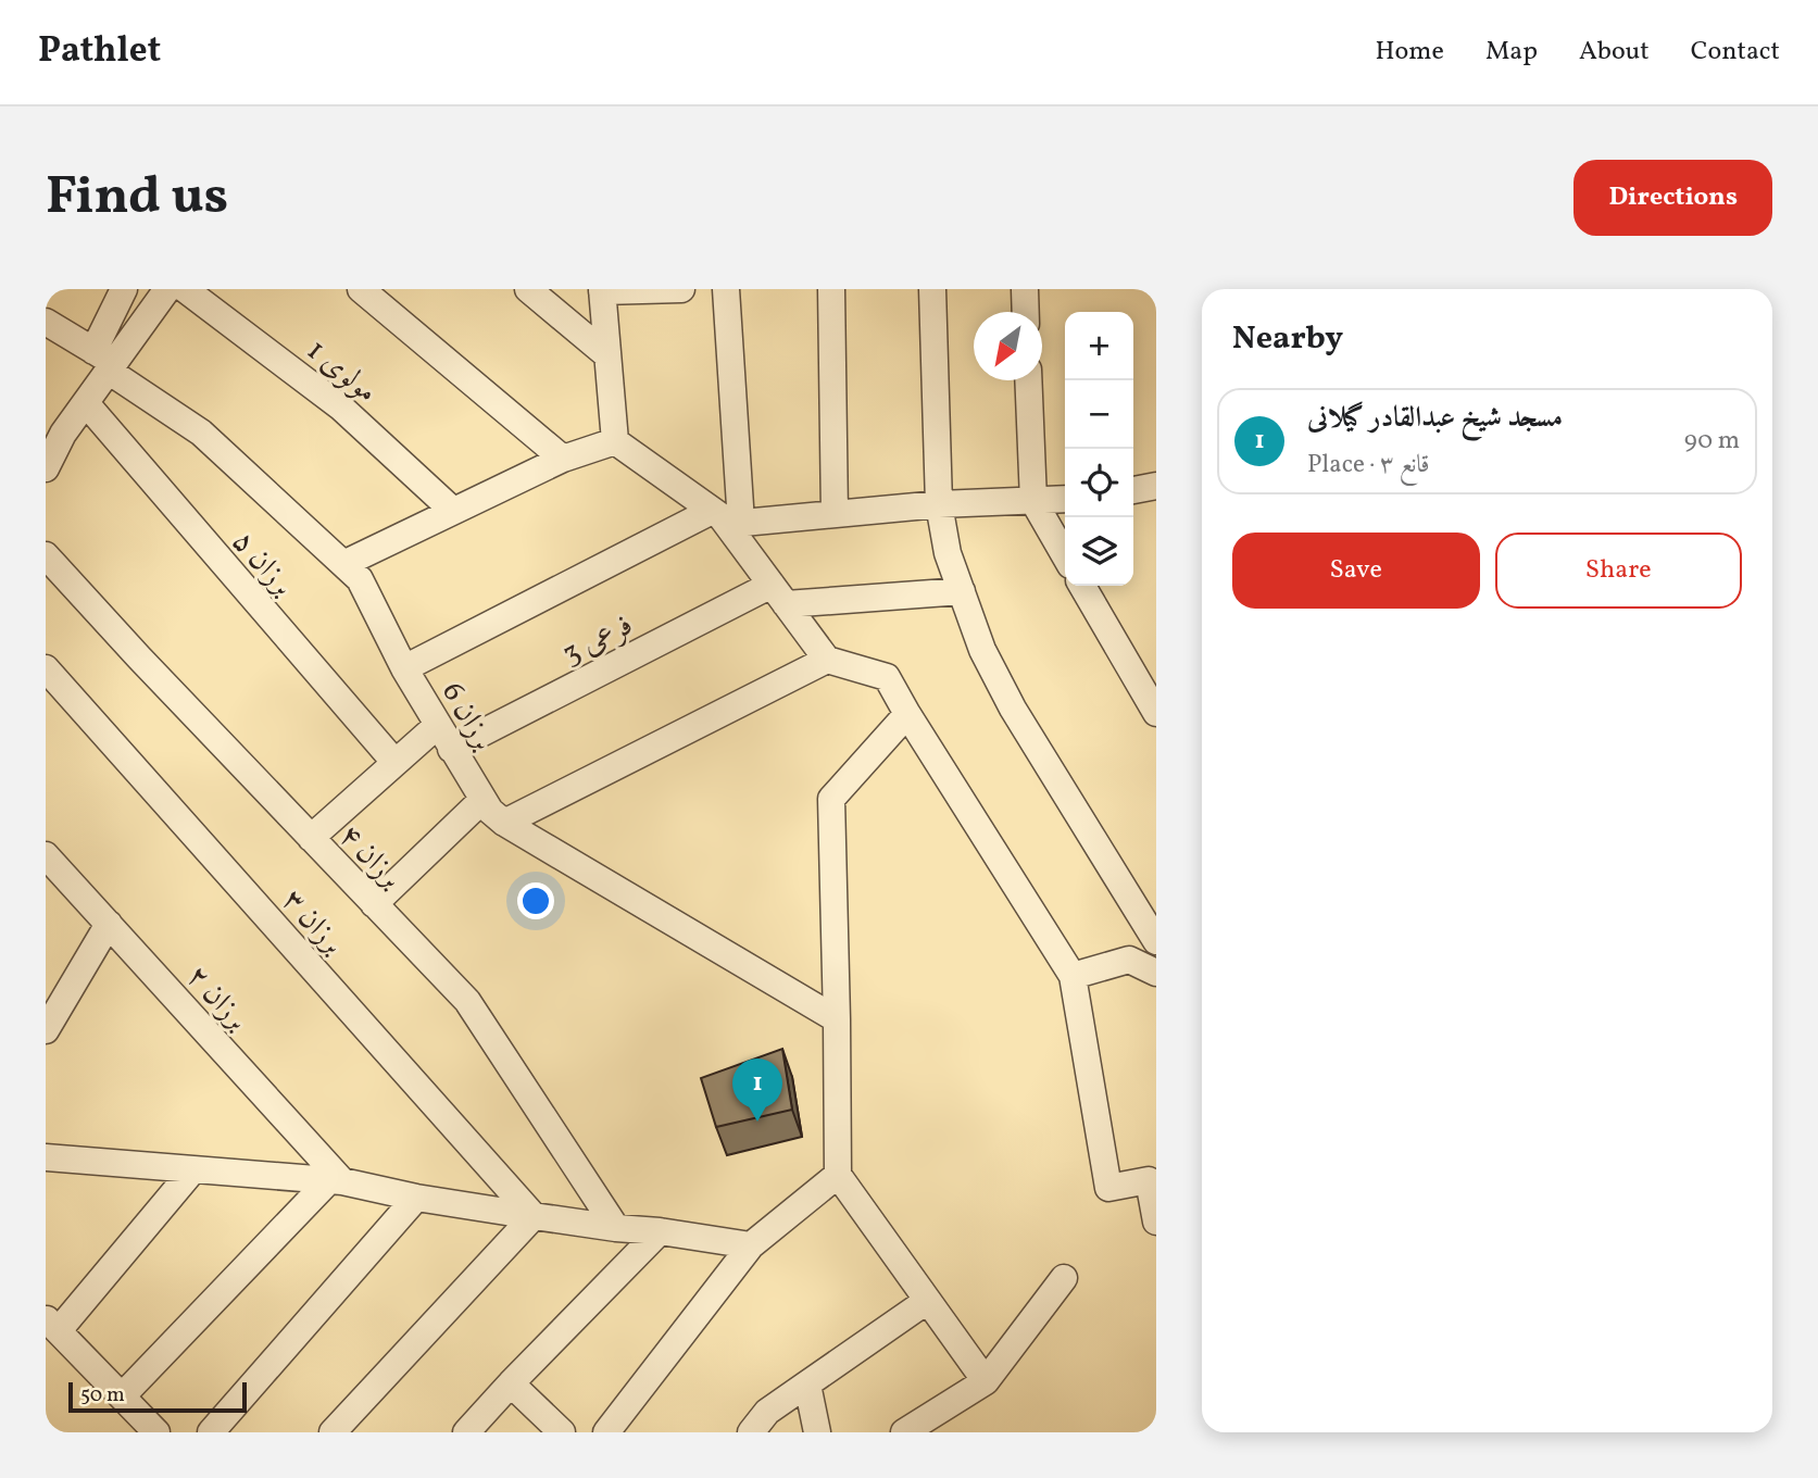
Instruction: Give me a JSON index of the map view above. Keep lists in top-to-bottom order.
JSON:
{
  "streets": {
    "street": [
      "مولوی 1",
      "برزان ۵",
      "فرعی 3",
      "برزان 6",
      "برزان ۴",
      "برزان ۳",
      "برزان ۲"
    ]
  },
  "crossings": [
    ["برزان ۵", "فرعی 3"],
    ["فرعی 3", "برزان 6"],
    ["فرعی 3", "برزان ۴"]
  ],
  "scale_bar": "50 m",
  "north": "bottom left",
  "page": {
    "header": "Pathlet",
    "nav": [
      "Home",
      "Map",
      "About",
      "Contact"
    ],
    "buttons": [
      "Directions",
      ["Save", "Share"]
    ],
    "title": "Find us",
    "heading": "Nearby",
    "map_buttons": ["+", "−"],
    "list": [
      {
        "mark": "1",
        "name": "مسجد شیخ عبدالقادر گیلانی",
        "note": "Place · قانع ۳",
        "value": "90 m"
      }
    ],
    "pins": "1",
    "scale": "50 m"
  }
}
